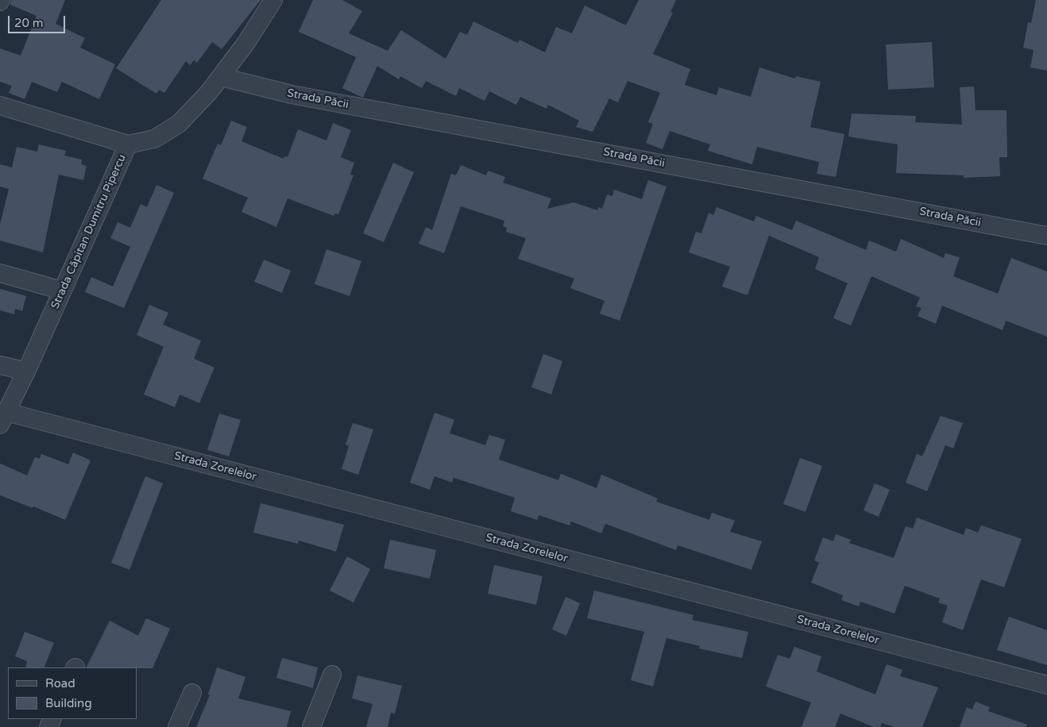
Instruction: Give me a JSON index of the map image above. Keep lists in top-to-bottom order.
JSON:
{
  "streets": {
    "street": ["Strada Păcii", "Strada Căpitan Dumitru Pipercu", "Strada Zorelelor"]
  },
  "crossings": [
    ["Strada Păcii", "Strada Căpitan Dumitru Pipercu"],
    ["Strada Căpitan Dumitru Pipercu", "Strada Zorelelor"]
  ],
  "legend": ["Road", "Building"],
  "scale_bar": "20 m"
}
